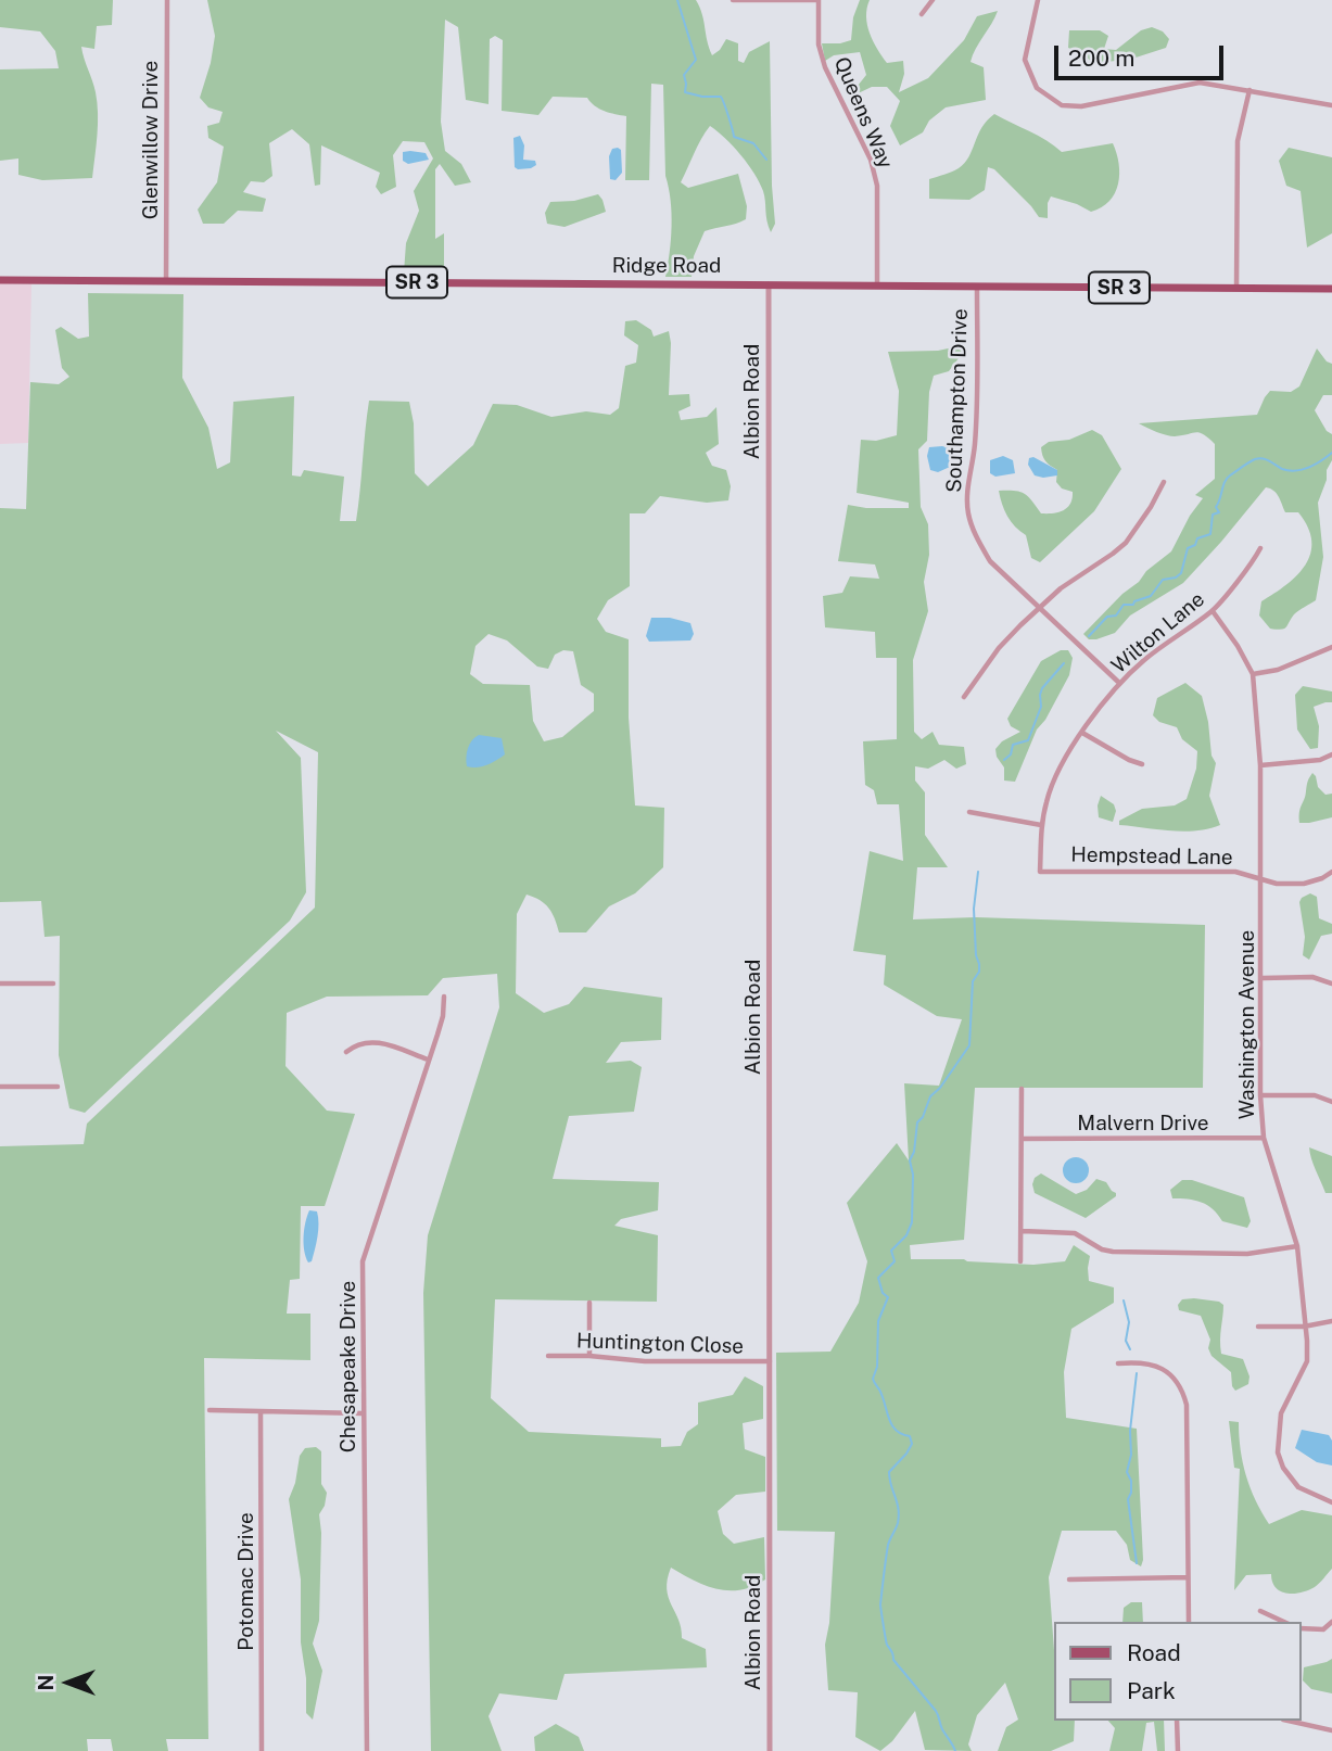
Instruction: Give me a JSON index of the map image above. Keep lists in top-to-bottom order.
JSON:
{
  "streets": {
    "main road": ["Ridge Road", "SR 3"],
    "street": [
      "Queens Way",
      "Glenwillow Drive",
      "Southampton Drive",
      "Albion Road",
      "Wilton Lane",
      "Hempstead Lane",
      "Washington Avenue",
      "Malvern Drive",
      "Huntington Close",
      "Chesapeake Drive",
      "Potomac Drive"
    ]
  },
  "crossings": [
    ["Queens Way", "Ridge Road"],
    ["Glenwillow Drive", "Ridge Road"],
    ["Ridge Road", "Southampton Drive"],
    ["Ridge Road", "Albion Road"],
    ["Southampton Drive", "Wilton Lane"],
    ["Albion Road", "Huntington Close"],
    ["Wilton Lane", "Hempstead Lane"],
    ["Wilton Lane", "Washington Avenue"],
    ["Hempstead Lane", "Washington Avenue"],
    ["Washington Avenue", "Malvern Drive"]
  ],
  "legend": ["Road", "Park"],
  "scale_bar": "200 m",
  "north": "left"
}
